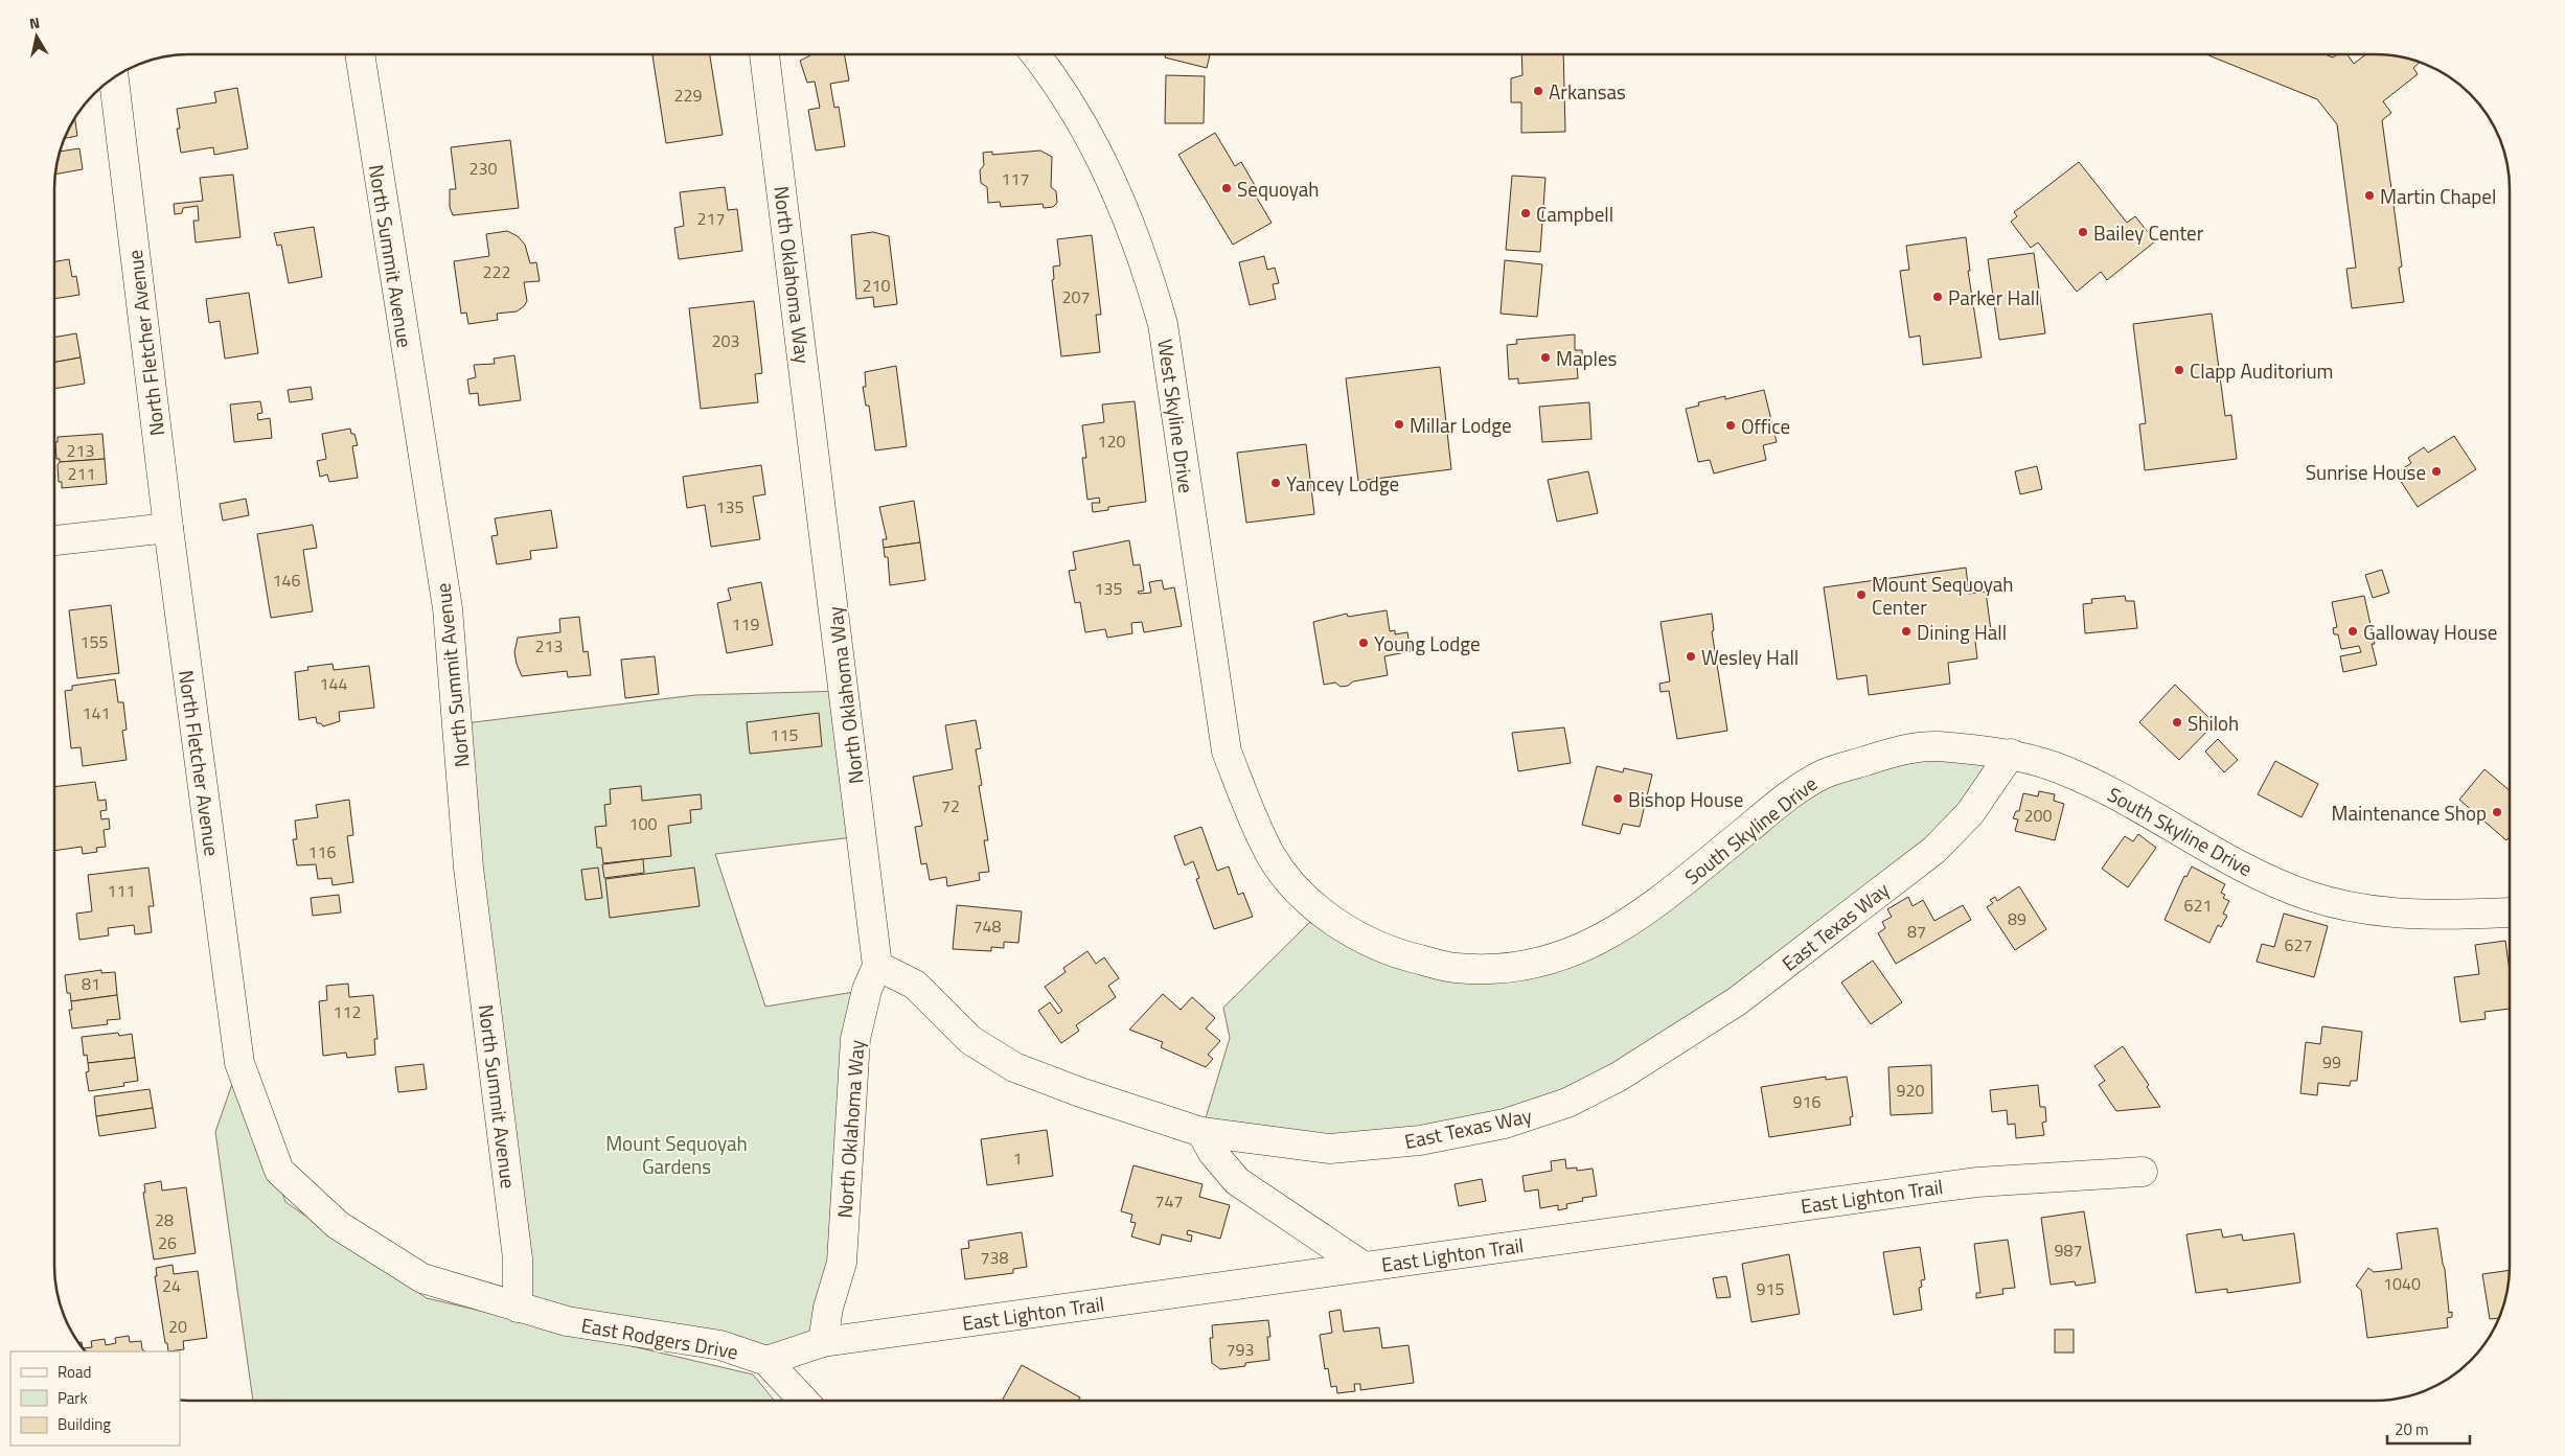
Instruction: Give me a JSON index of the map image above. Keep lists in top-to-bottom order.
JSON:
{
  "streets": {
    "street": [
      "North Summit Avenue",
      "North Oklahoma Way",
      "North Fletcher Avenue",
      "West Skyline Drive",
      "South Skyline Drive",
      "East Texas Way",
      "East Lighton Trail",
      "East Rodgers Drive"
    ]
  },
  "crossings": [
    ["North Summit Avenue", "North Fletcher Avenue"],
    ["North Summit Avenue", "East Rodgers Drive"],
    ["North Oklahoma Way", "East Texas Way"],
    ["North Oklahoma Way", "East Lighton Trail"],
    ["North Fletcher Avenue", "East Rodgers Drive"],
    ["West Skyline Drive", "South Skyline Drive"],
    ["South Skyline Drive", "East Texas Way"],
    ["East Lighton Trail", "East Rodgers Drive"]
  ],
  "parks": ["Mount Sequoyah Gardens"],
  "places": [
    "Arkansas",
    "Sequoyah",
    "Martin Chapel",
    "Campbell",
    "Bailey Center",
    "Parker Hall",
    "Maples",
    "Clapp Auditorium",
    "Millar Lodge",
    "Office",
    "Sunrise House",
    "Yancey Lodge",
    "Mount Sequoyah Center",
    "Dining Hall",
    "Galloway House",
    "Young Lodge",
    "Wesley Hall",
    "Shiloh",
    "Bishop House",
    "Maintenance Shop"
  ],
  "house_numbers": [
    "229",
    "230",
    "117",
    "217",
    "222",
    "210",
    "207",
    "203",
    "120",
    "213",
    "211",
    "135",
    "146",
    "135",
    "119",
    "155",
    "213",
    "144",
    "141",
    "115",
    "72",
    "200",
    "100",
    "116",
    "111",
    "621",
    "89",
    "748",
    "87",
    "627",
    "81",
    "112",
    "99",
    "920",
    "916",
    "1",
    "747",
    "28",
    "26",
    "987",
    "738",
    "1040",
    "24",
    "915",
    "20",
    "793"
  ],
  "legend": ["Road", "Park", "Building"],
  "scale_bar": "20 m",
  "north": "top"
}
